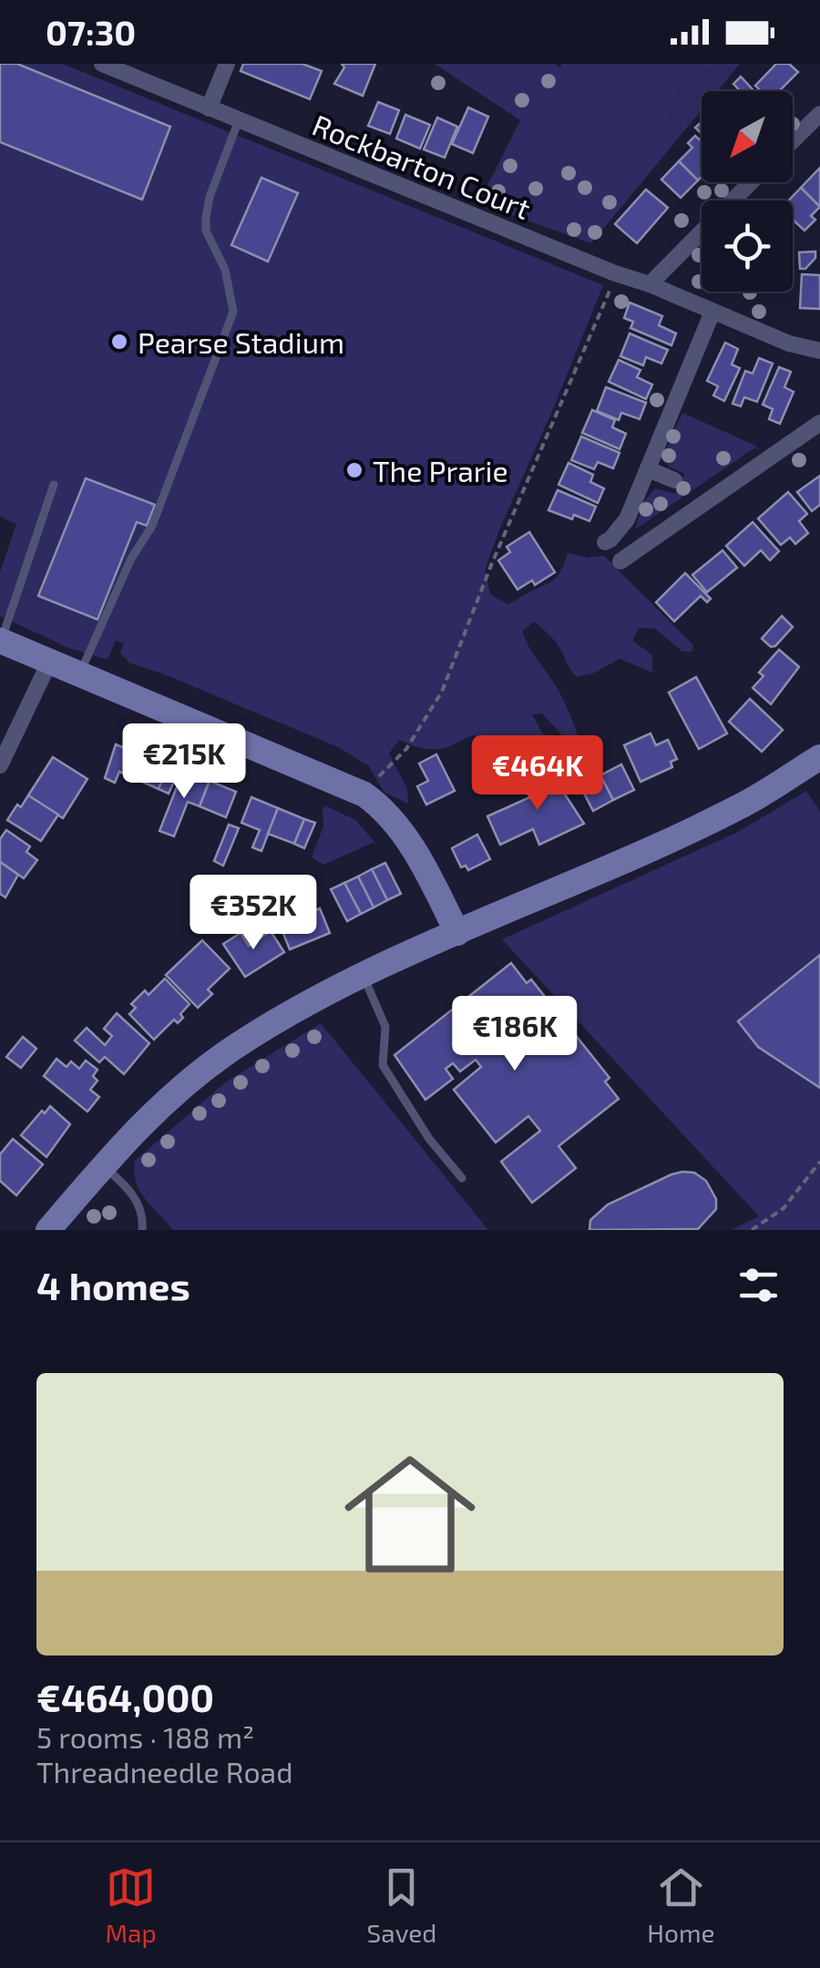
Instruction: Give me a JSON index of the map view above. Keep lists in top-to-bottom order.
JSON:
{
  "streets": {
    "street": ["Rockbarton Court"]
  },
  "places": ["Pearse Stadium", "The Prarie"],
  "north": "bottom left",
  "page": {
    "status": "07:30",
    "price": [
      "€215K",
      "€464K",
      "€352K",
      "€186K"
    ],
    "heading": "4 homes",
    "list": [
      {
        "name": "€464,000",
        "note": "5 rooms · 188 m² · Threadneedle Road"
      }
    ],
    "tabs": ["Map", "Saved", "Home"]
  }
}
